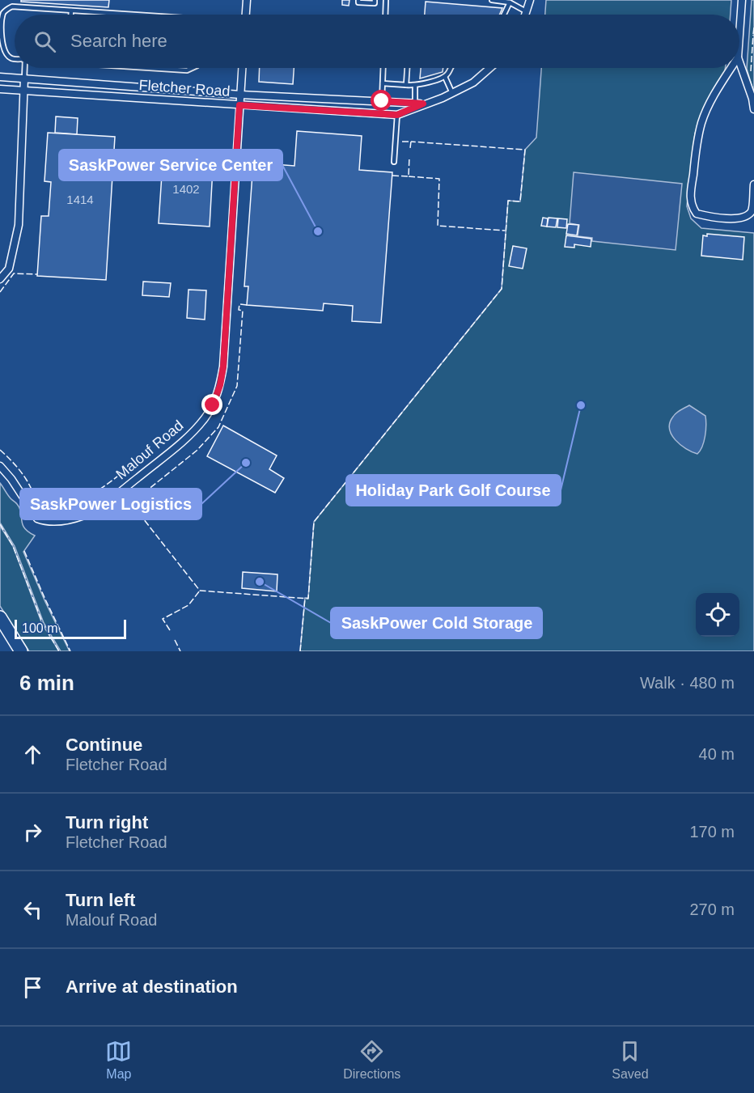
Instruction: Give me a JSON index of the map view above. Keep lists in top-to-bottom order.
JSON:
{
  "streets": {
    "street": ["Fletcher Road", "Malouf Road"]
  },
  "crossings": [
    ["Fletcher Road", "Malouf Road"]
  ],
  "places": [
    "SaskPower Service Center",
    "Holiday Park Golf Course",
    "SaskPower Logistics",
    "SaskPower Cold Storage"
  ],
  "house_numbers": ["1402", "1414"],
  "scale_bar": "100 m",
  "page": {
    "search": "Search here",
    "scale": "100 m",
    "heading": ["6 min", "Walk · 480 m"],
    "list": [
      ["Continue", "Fletcher Road", "40 m"],
      ["Turn right", "Fletcher Road", "170 m"],
      ["Turn left", "Malouf Road", "270 m"],
      "Arrive at destination"
    ],
    "nav": ["Map", "Directions", "Saved"]
  }
}
